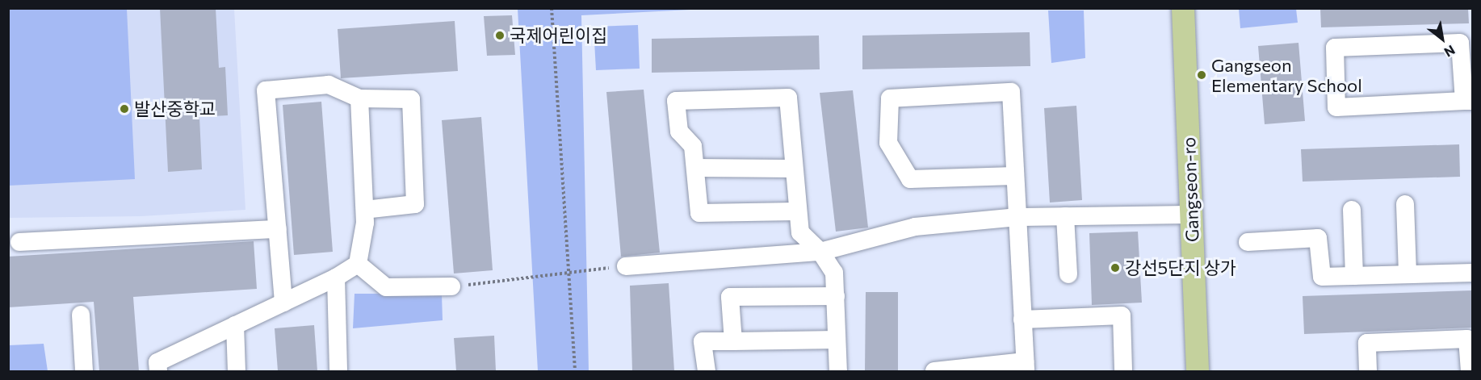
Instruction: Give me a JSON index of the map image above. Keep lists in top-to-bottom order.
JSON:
{
  "streets": {
    "main road": ["Gangseon-ro"]
  },
  "places": [
    "국제어린이집",
    "Gangseon Elementary School",
    "발산중학교",
    "강선5단지 상가"
  ],
  "north": "bottom right"
}
